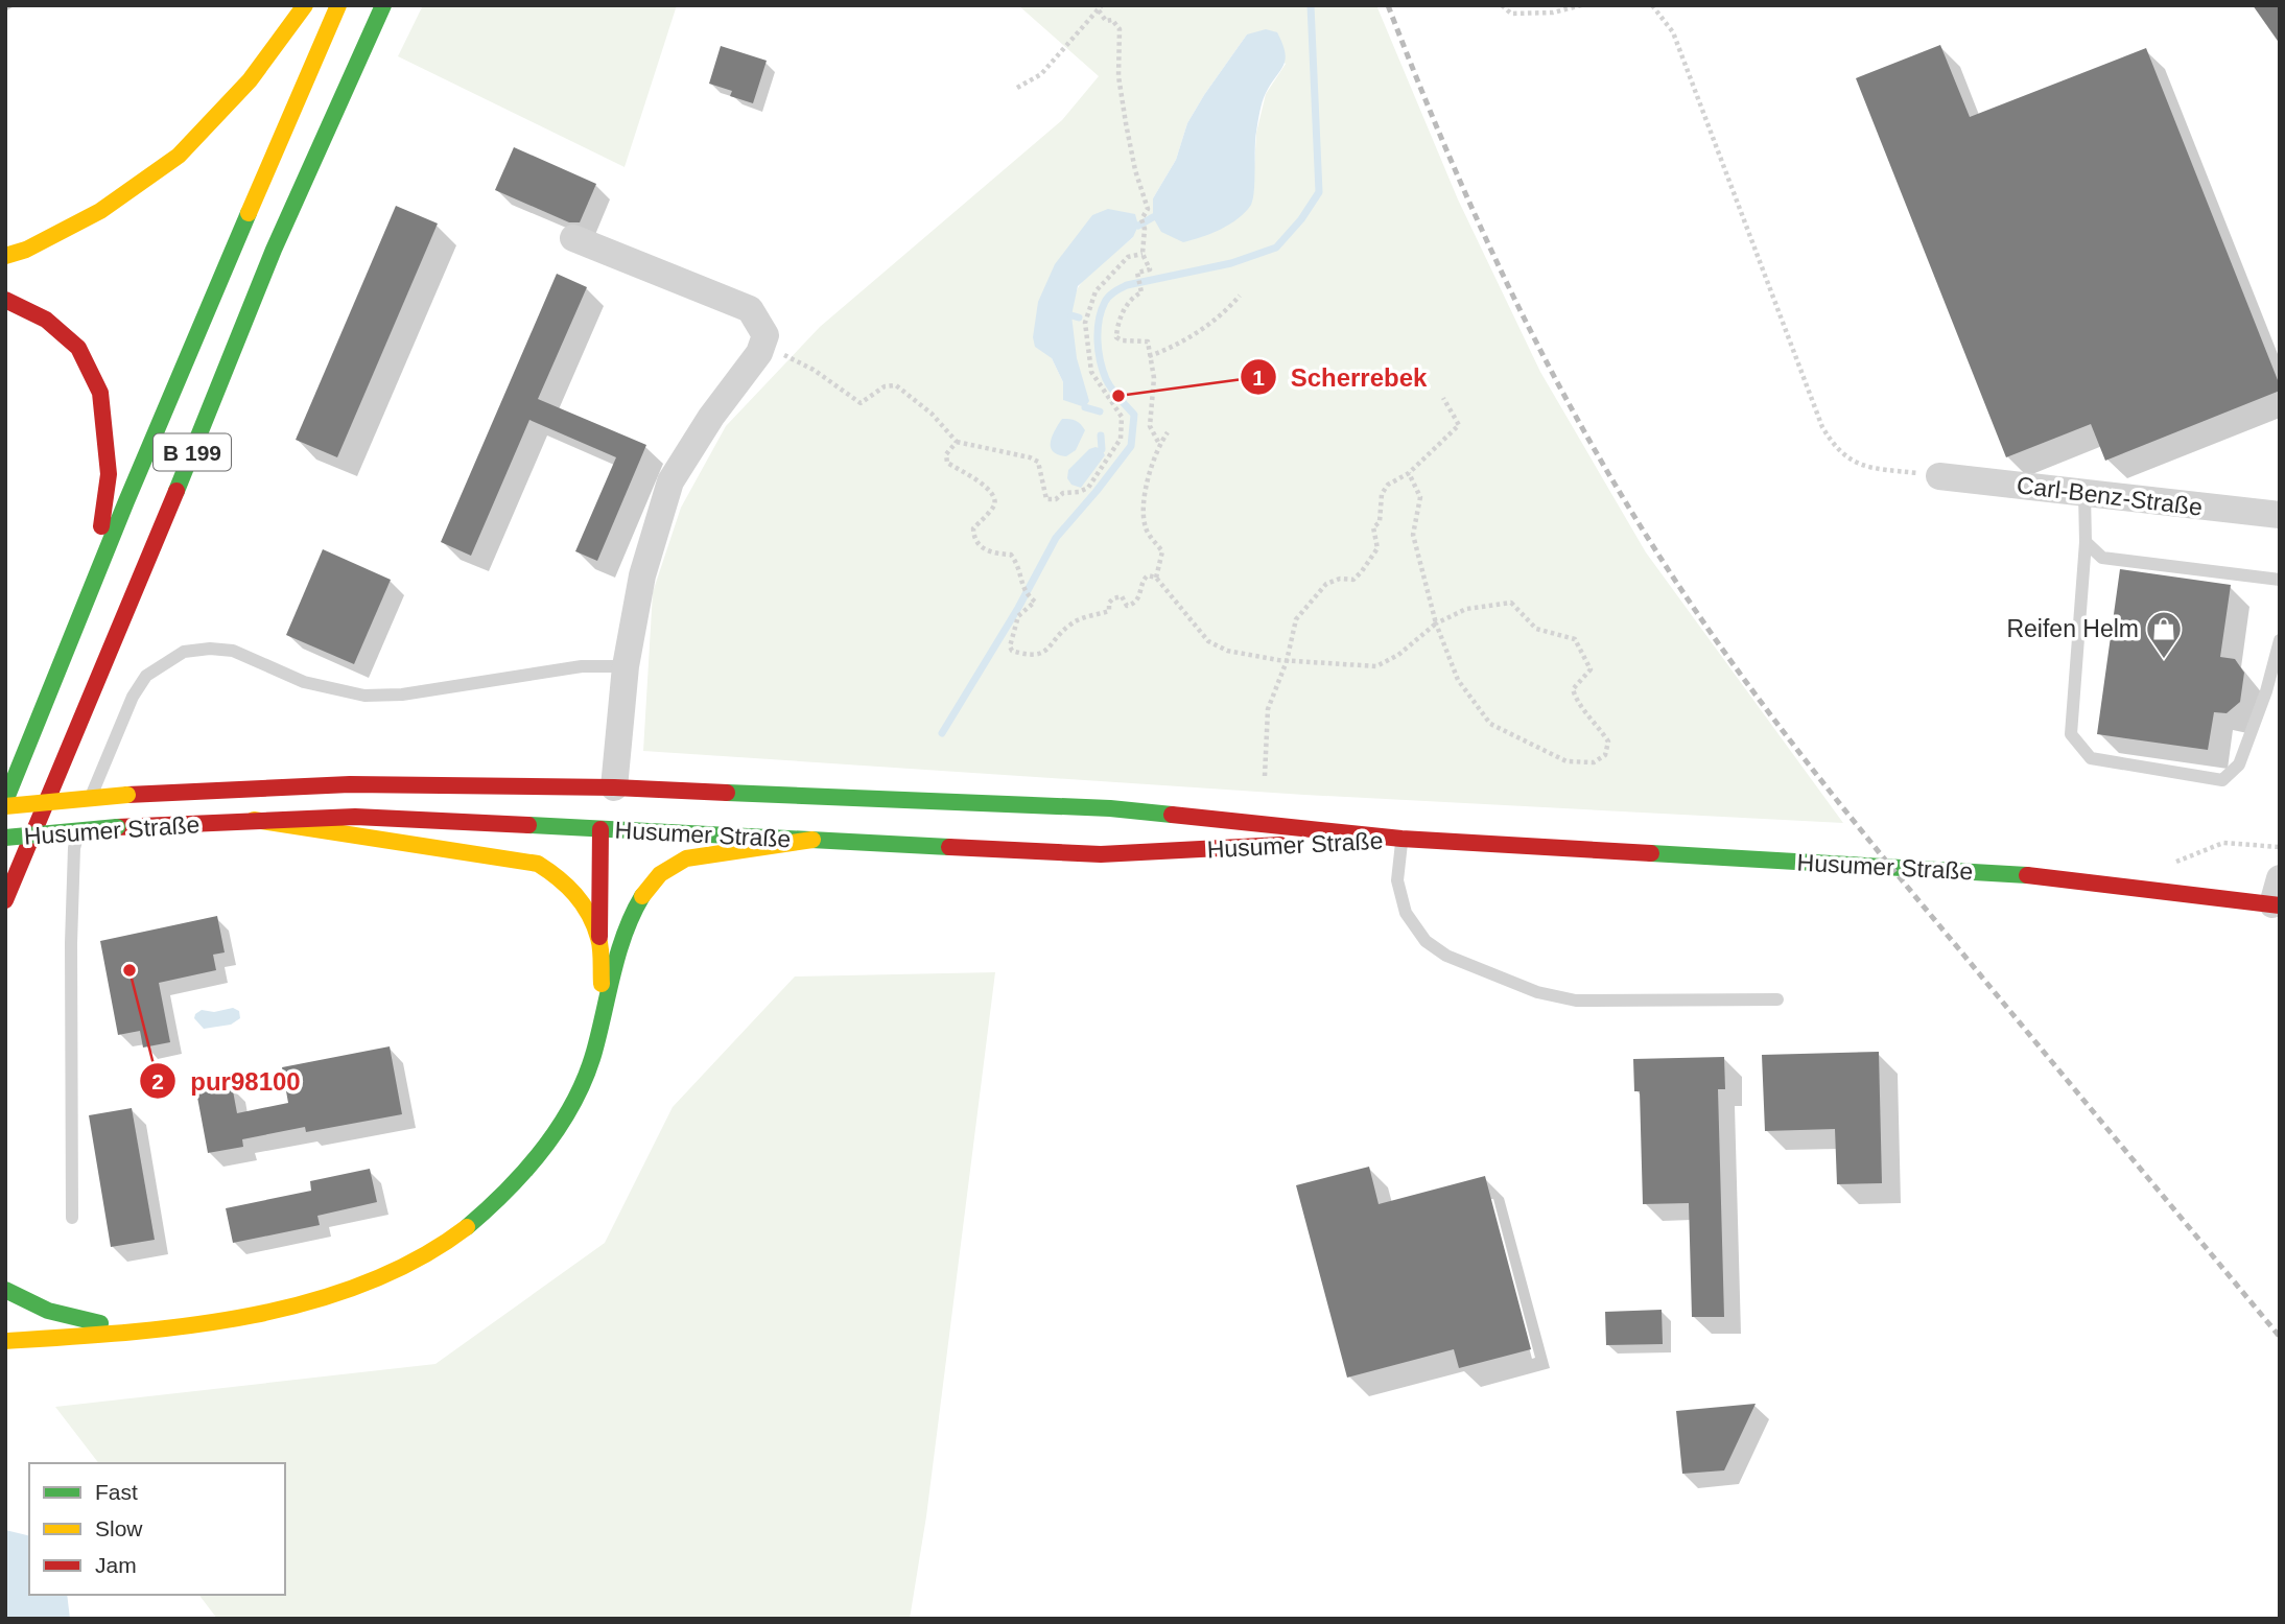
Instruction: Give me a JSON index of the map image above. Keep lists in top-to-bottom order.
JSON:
{
  "streets": {
    "main road": ["B 199", "Husumer Straße"],
    "street": ["Carl-Benz-Straße"]
  },
  "places": {
    "other": ["Scherrebek", "pur98100"],
    "shop": ["Reifen Helm"]
  },
  "legend": ["Fast", "Slow", "Jam"]
}
